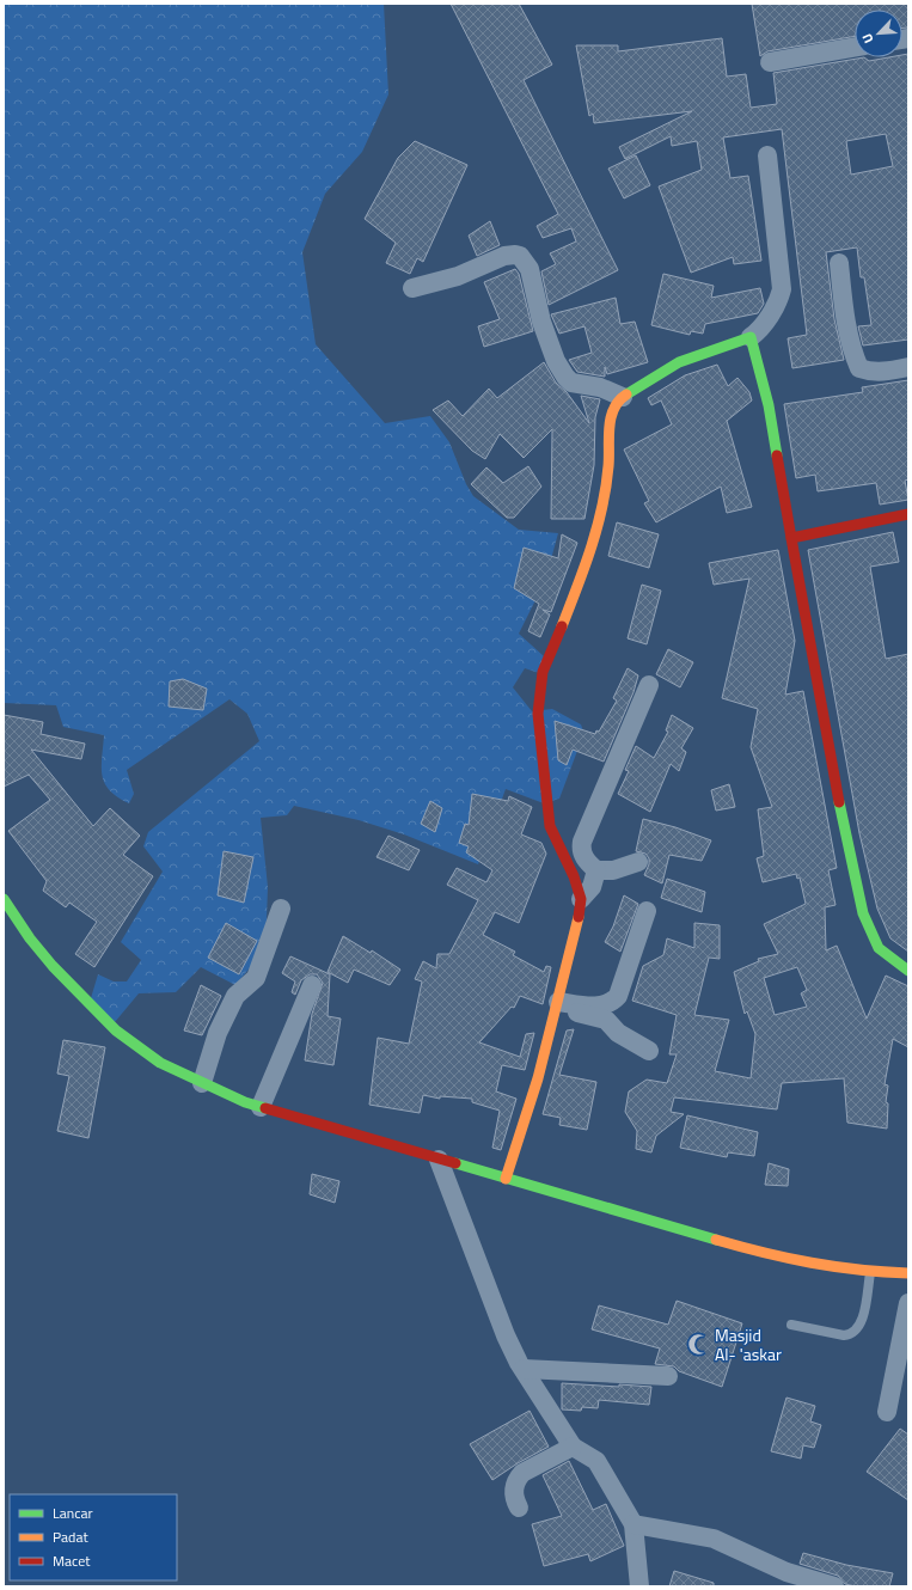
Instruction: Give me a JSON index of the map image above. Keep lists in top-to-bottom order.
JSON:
{
  "places": {
    "mosque": ["Masjid Al- 'askar"]
  },
  "legend": ["Lancar", "Padat", "Macet"],
  "north": "bottom left"
}
